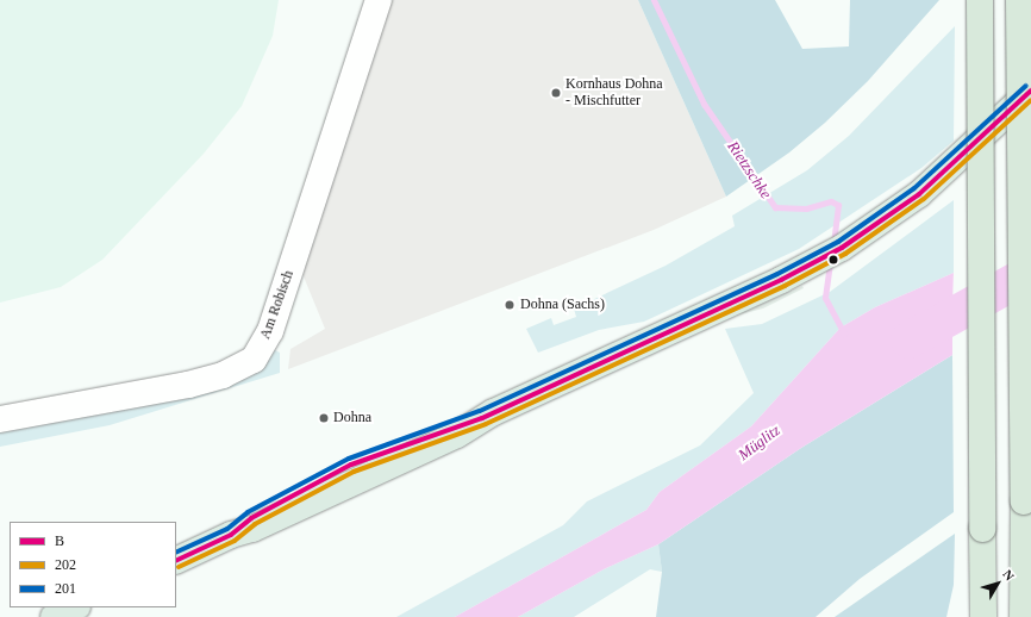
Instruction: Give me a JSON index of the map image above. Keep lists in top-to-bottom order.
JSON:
{
  "streets": {
    "street": ["Am Robisch"]
  },
  "water": ["Rietzschke", "Müglitz"],
  "places": ["Kornhaus Dohna - Mischfutter", "Dohna (Sachs)", "Dohna"],
  "lines": ["transit line 201", "transit line B", "transit line 202"],
  "legend": ["B", "202", "201"],
  "north": "top right"
}
